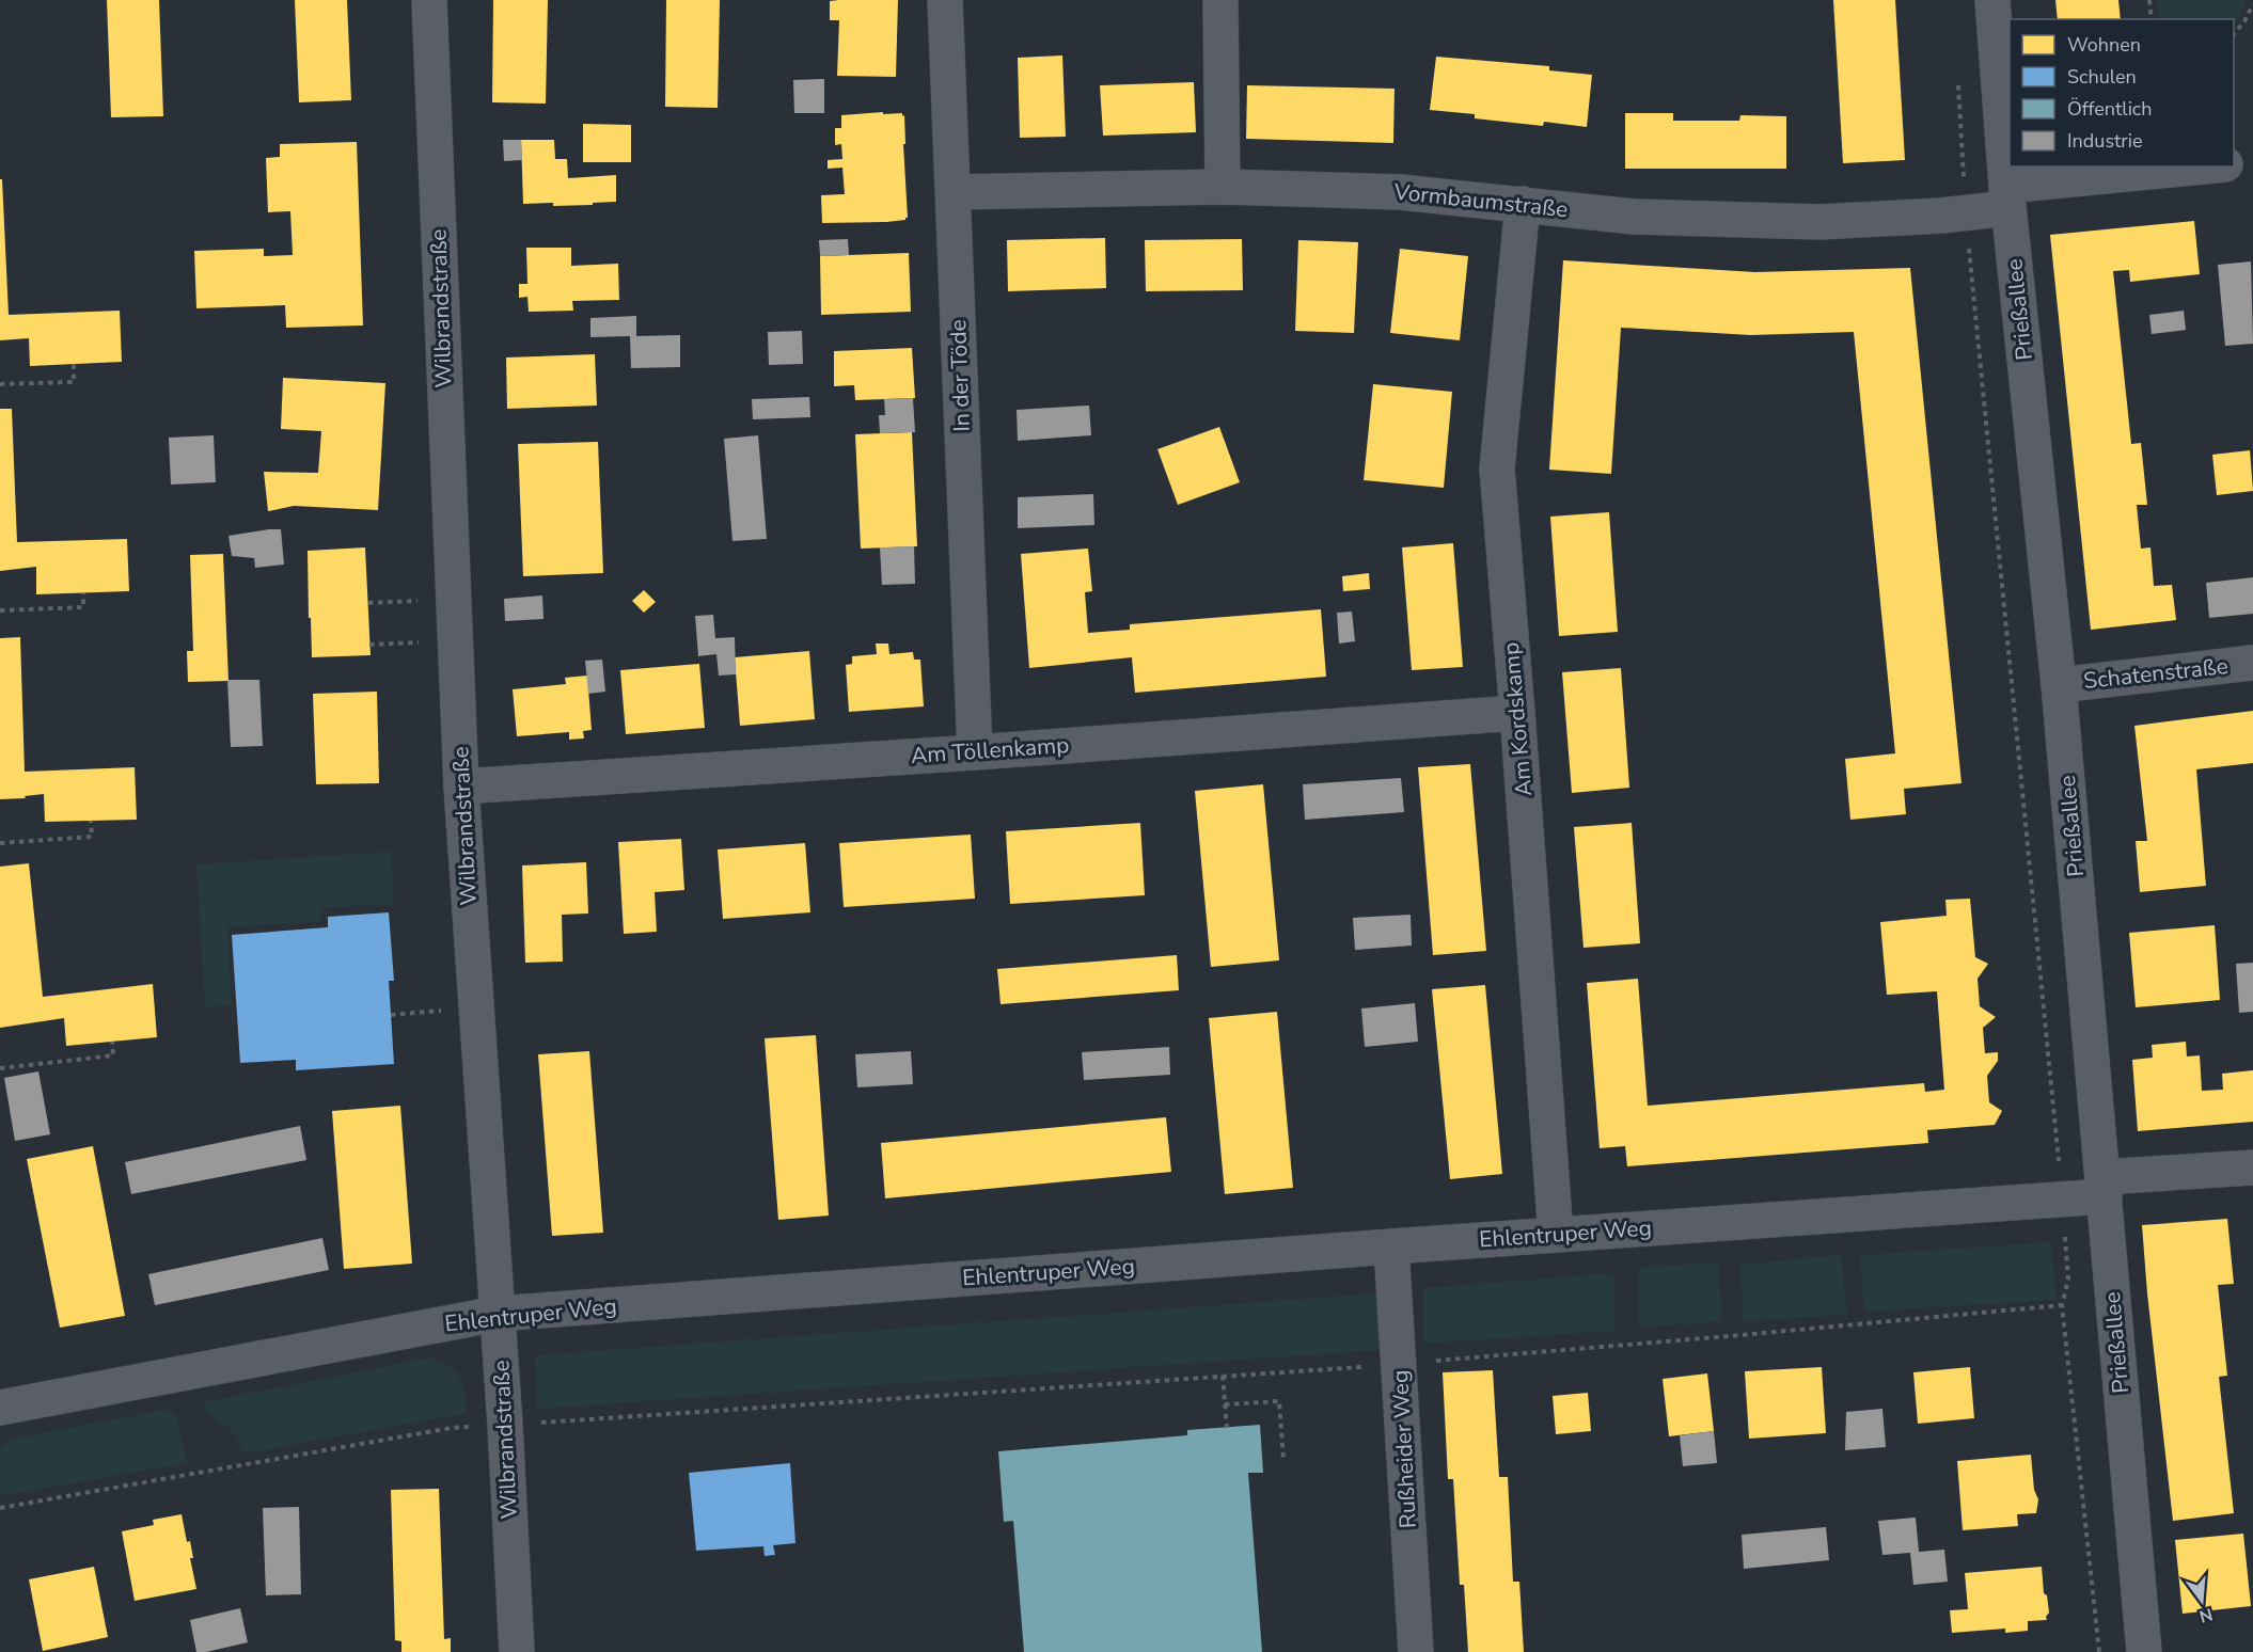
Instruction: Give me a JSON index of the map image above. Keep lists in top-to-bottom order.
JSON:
{
  "streets": {
    "street": [
      "Vormbaumstraße",
      "Wilbrandstraße",
      "Prießallee",
      "In der Töde",
      "Schatenstraße",
      "Am Kordskamp",
      "Am Töllenkamp",
      "Ehlentruper Weg",
      "Rußheider Weg"
    ]
  },
  "crossings": [
    ["Vormbaumstraße", "Prießallee"],
    ["Vormbaumstraße", "In der Töde"],
    ["Vormbaumstraße", "Am Kordskamp"],
    ["Wilbrandstraße", "Am Töllenkamp"],
    ["Wilbrandstraße", "Ehlentruper Weg"],
    ["Prießallee", "Schatenstraße"],
    ["Prießallee", "Ehlentruper Weg"],
    ["In der Töde", "Am Töllenkamp"],
    ["Am Kordskamp", "Am Töllenkamp"],
    ["Am Kordskamp", "Ehlentruper Weg"],
    ["Ehlentruper Weg", "Rußheider Weg"]
  ],
  "legend": [
    "Wohnen",
    "Schulen",
    "Öffentlich",
    "Industrie"
  ],
  "north": "bottom"
}
